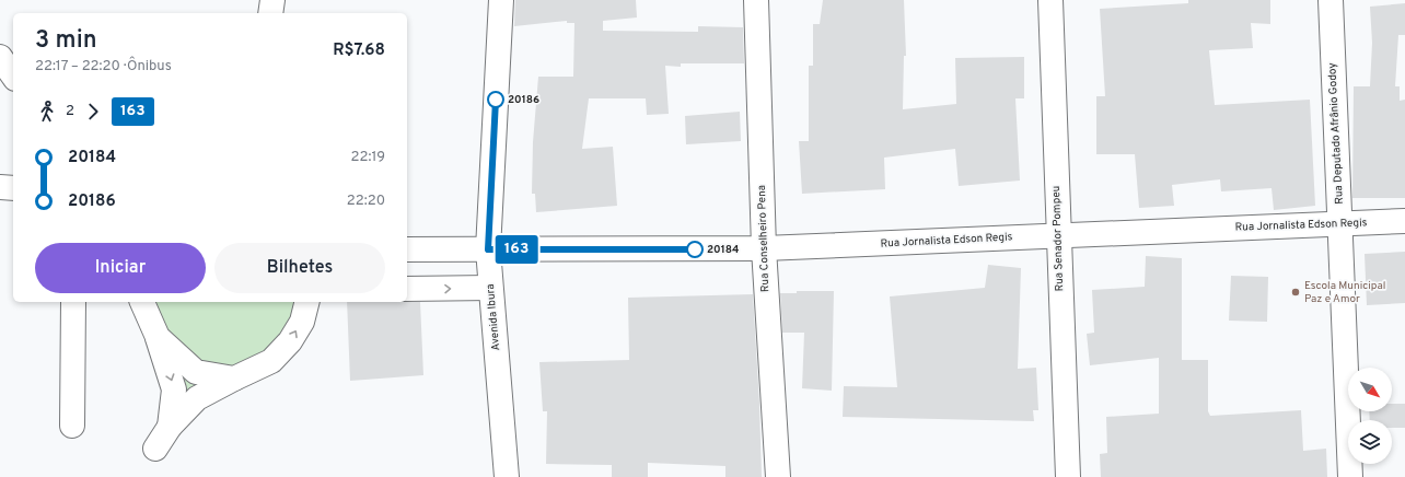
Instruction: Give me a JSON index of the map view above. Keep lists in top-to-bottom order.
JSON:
{
  "streets": {
    "street": [
      "Rua Deputado Afrânio Godoy",
      "Rua Jornalista Edson Regis",
      "Rua Conselheiro Pena",
      "Rua Senador Pompeu",
      "Avenida Ibura"
    ]
  },
  "crossings": [
    ["Rua Deputado Afrânio Godoy", "Rua Jornalista Edson Regis"],
    ["Rua Jornalista Edson Regis", "Rua Conselheiro Pena"],
    ["Rua Jornalista Edson Regis", "Rua Senador Pompeu"],
    ["Rua Jornalista Edson Regis", "Avenida Ibura"]
  ],
  "places": ["20186", "20184", "Escola Municipal Paz e Amor"],
  "lines": ["bus line 163"],
  "north": "bottom right",
  "page": {
    "on_map": "163",
    "heading": ["3 min", "22:17 – 22:20 · Ônibus", "R$7.68"],
    "legs": ["2", "163"],
    "list": [
      {
        "name": "20184",
        "value": "22:19"
      },
      {
        "name": "20186",
        "value": "22:20"
      }
    ],
    "buttons": ["Iniciar", "Bilhetes"]
  }
}
